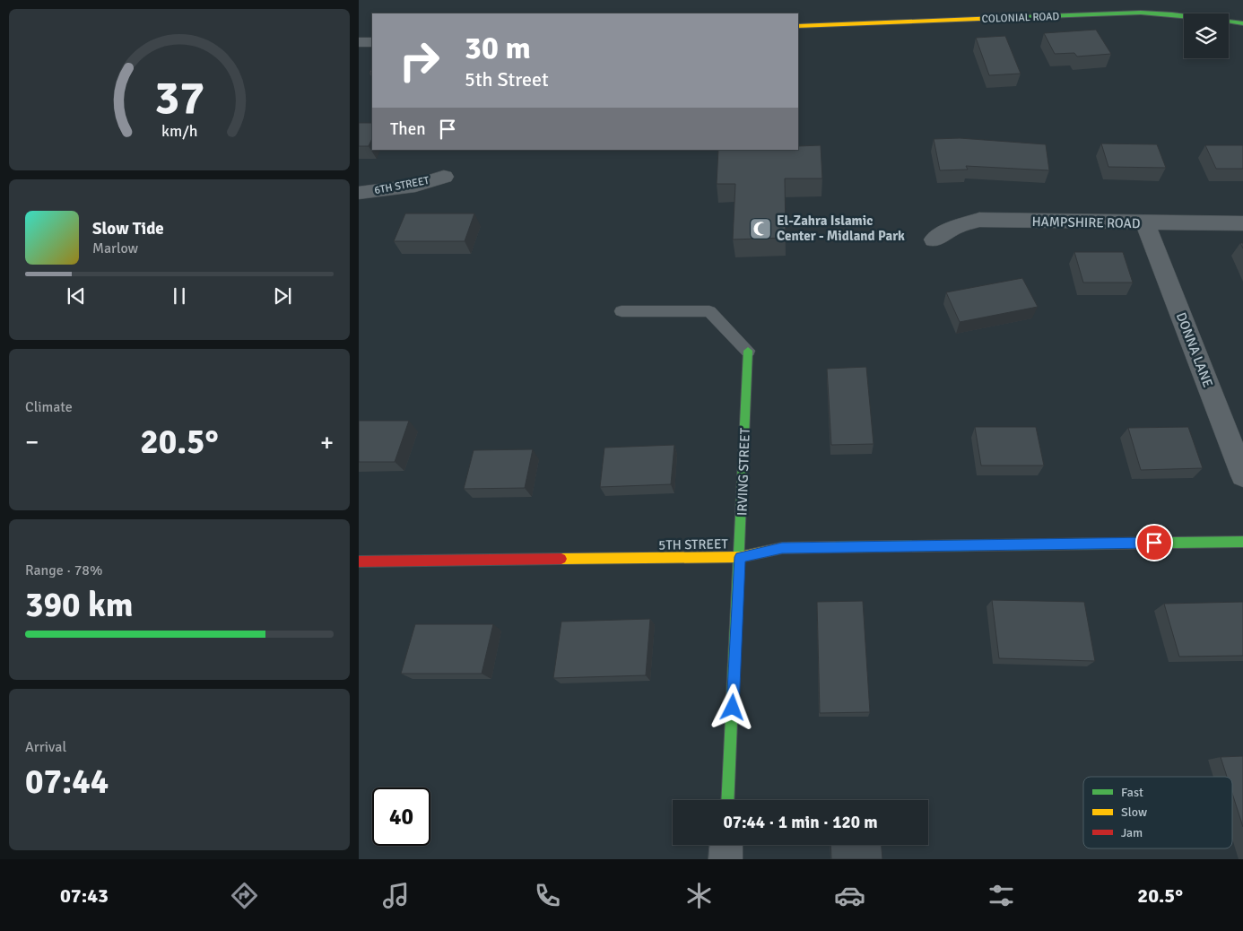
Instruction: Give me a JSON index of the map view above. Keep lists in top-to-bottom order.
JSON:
{
  "streets": {
    "street": [
      "COLONIAL ROAD",
      "6TH STREET",
      "HAMPSHIRE ROAD",
      "DONNA LANE",
      "IRVING STREET",
      "5TH STREET"
    ]
  },
  "crossings": [
    ["HAMPSHIRE ROAD", "DONNA LANE"],
    ["IRVING STREET", "5TH STREET"]
  ],
  "places": {
    "mosque": ["El-Zahra Islamic Center - Midland Park"]
  },
  "legend": ["Fast", "Slow", "Jam"],
  "page": {
    "turn": ["30 m", "5th Street"],
    "then": "Then",
    "song": ["Slow Tide", "Marlow"],
    "tile": [
      "Climate",
      ["Range · 78%", "390 km"],
      ["Arrival", "07:44"]
    ],
    "heat": ["−", "20.5°", "+"],
    "limit": "40",
    "trip": "07:44 · 1 min · 120 m",
    "tabs": ["07:43", "20.5°"],
    "gauge": ["37", "km/h"]
  }
}
